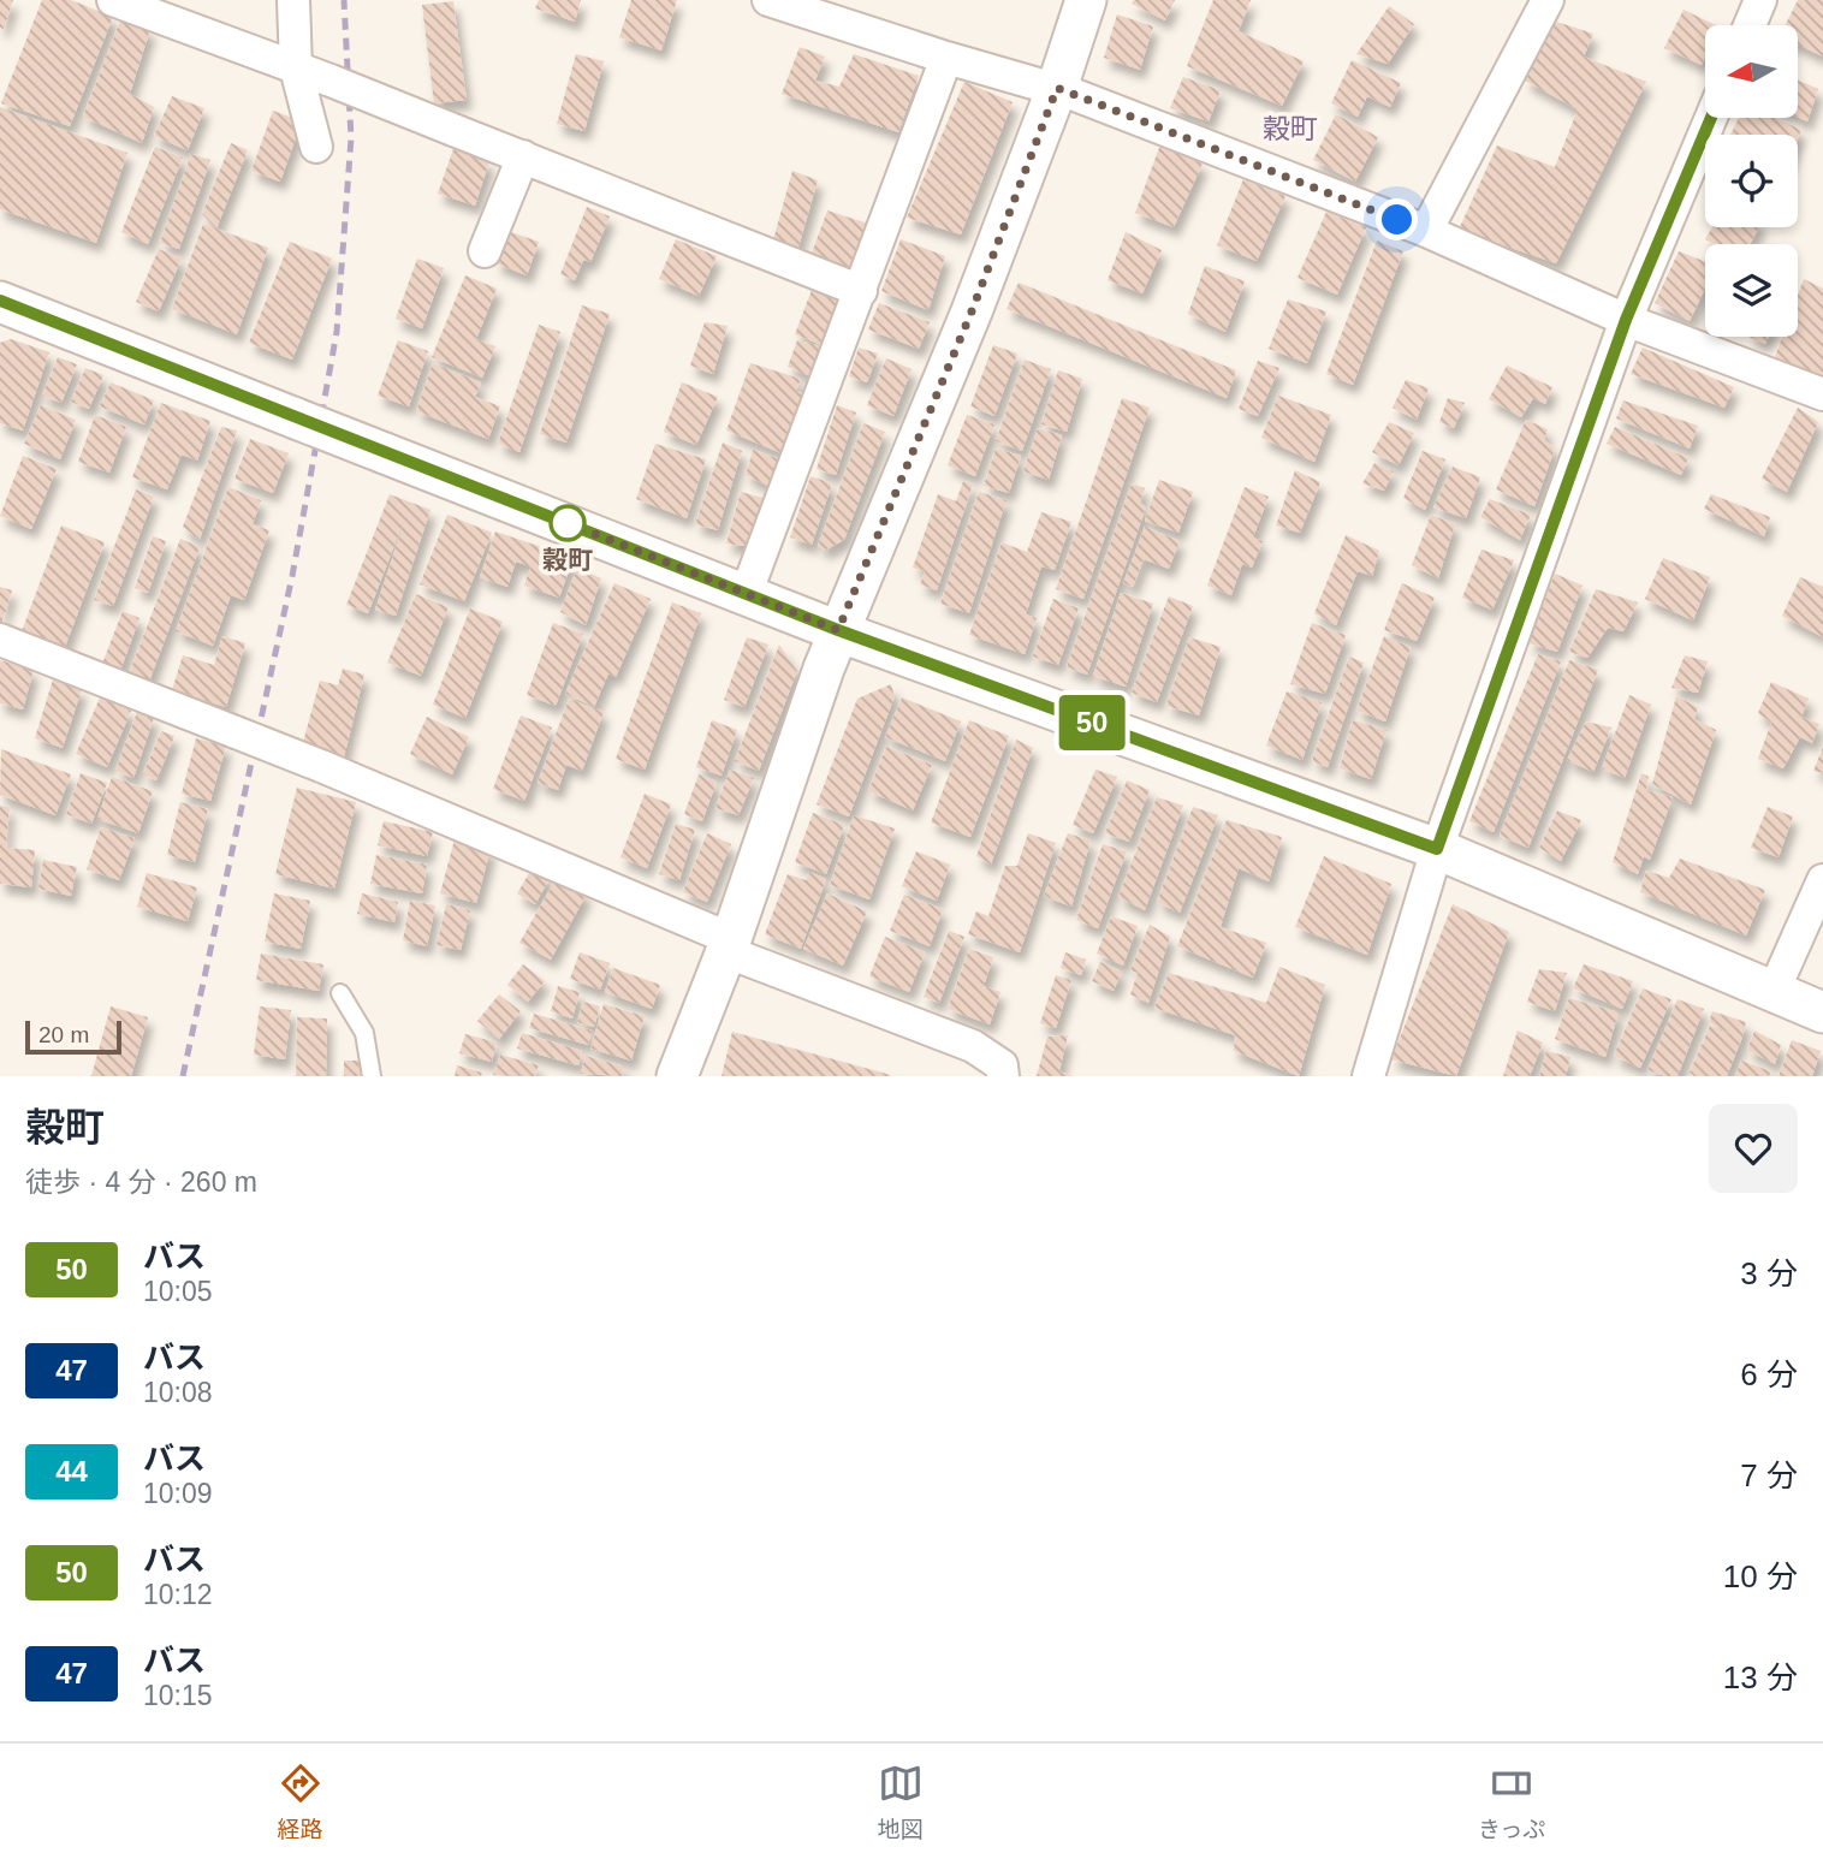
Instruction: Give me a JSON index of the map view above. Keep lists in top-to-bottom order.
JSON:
{
  "districts": ["穀町"],
  "places": ["穀町"],
  "lines": ["bus line 50"],
  "scale_bar": "20 m",
  "north": "left",
  "page": {
    "on_map": "50",
    "scale": "20 m",
    "heading": ["穀町", "徒歩 · 4 分 · 260 m"],
    "list": [
      {
        "mark": "50",
        "name": "バス",
        "note": "10:05",
        "value": "3 分"
      },
      {
        "mark": "47",
        "name": "バス",
        "note": "10:08",
        "value": "6 分"
      },
      {
        "mark": "44",
        "name": "バス",
        "note": "10:09",
        "value": "7 分"
      },
      {
        "mark": "50",
        "name": "バス",
        "note": "10:12",
        "value": "10 分"
      },
      {
        "mark": "47",
        "name": "バス",
        "note": "10:15",
        "value": "13 分"
      }
    ],
    "tabs": ["経路", "地図", "きっぷ"]
  }
}
